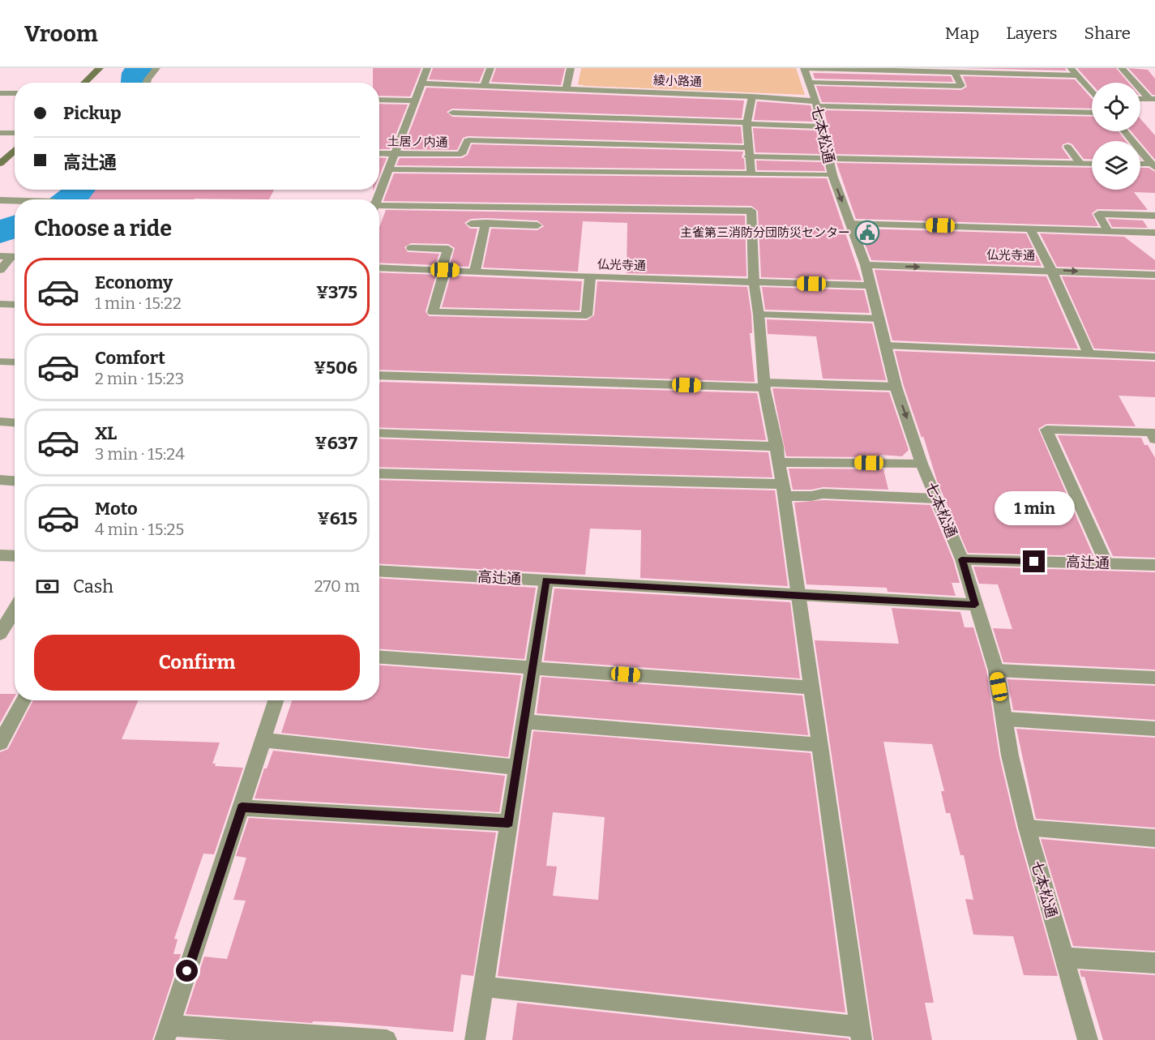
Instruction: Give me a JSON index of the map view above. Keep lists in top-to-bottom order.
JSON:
{
  "streets": {
    "street": [
      "綾小路通",
      "七本松通",
      "土居ノ内通",
      "仏光寺通",
      "高辻通"
    ]
  },
  "crossings": [
    ["綾小路通", "七本松通"],
    ["七本松通", "仏光寺通"],
    ["七本松通", "高辻通"]
  ],
  "places": {
    "public building": ["主雀第三消防分団防災センター"]
  },
  "page": {
    "header": "Vroom",
    "nav": ["Map", "Layers", "Share"],
    "banner": ["Pickup", "高辻通"],
    "heading": "Choose a ride",
    "list": [
      {
        "name": "Economy",
        "note": "1 min · 15:22",
        "value": "¥375"
      },
      {
        "name": "Comfort",
        "note": "2 min · 15:23",
        "value": "¥506"
      },
      {
        "name": "XL",
        "note": "3 min · 15:24",
        "value": "¥637"
      },
      {
        "name": "Moto",
        "note": "4 min · 15:25",
        "value": "¥615"
      }
    ],
    "bubble": "1 min",
    "pay": ["Cash", "270 m"],
    "buttons": "Confirm"
  }
}
